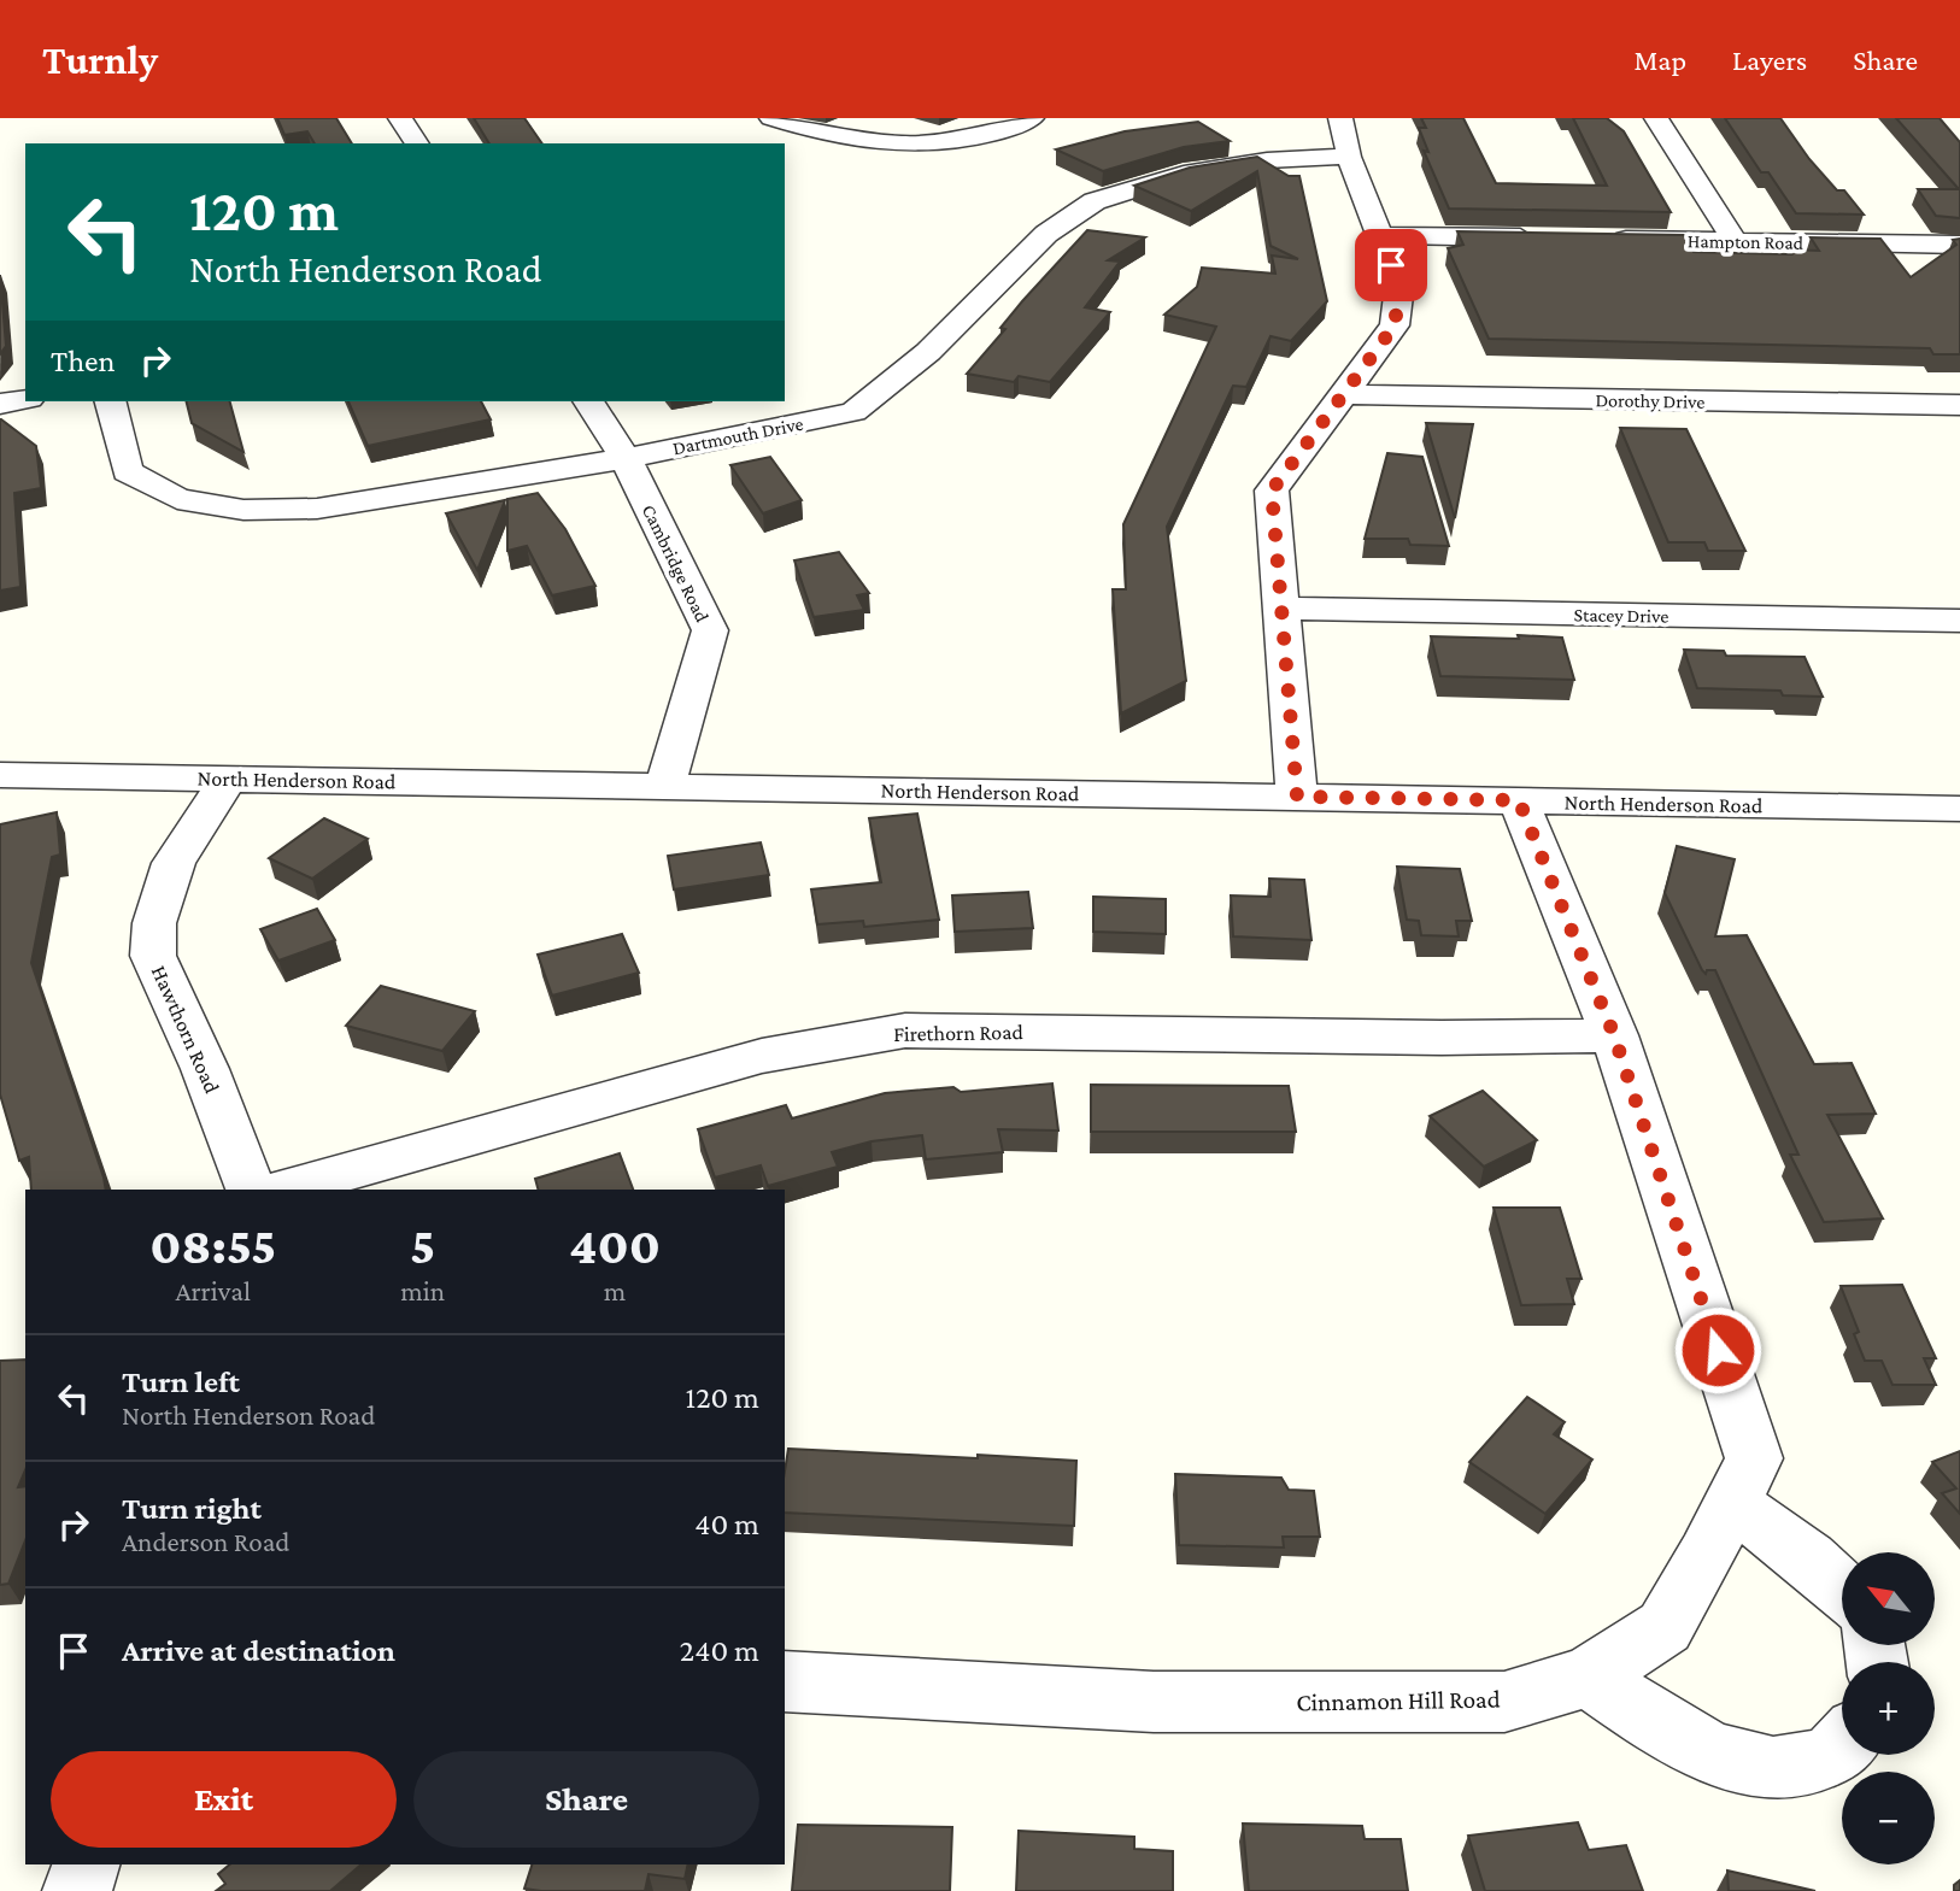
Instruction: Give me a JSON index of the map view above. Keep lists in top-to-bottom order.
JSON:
{
  "streets": {
    "street": [
      "Hampton Road",
      "Dorothy Drive",
      "Dartmouth Drive",
      "Cambridge Road",
      "Stacey Drive",
      "North Henderson Road",
      "Hawthorn Road",
      "Firethorn Road",
      "Cinnamon Hill Road"
    ]
  },
  "crossings": [
    ["Dartmouth Drive", "Cambridge Road"],
    ["Cambridge Road", "North Henderson Road"],
    ["North Henderson Road", "Hawthorn Road"],
    ["North Henderson Road", "Cinnamon Hill Road"],
    ["Firethorn Road", "Cinnamon Hill Road"]
  ],
  "north": "top left",
  "page": {
    "header": "Turnly",
    "nav": ["Map", "Layers", "Share"],
    "turn": ["120 m", "North Henderson Road"],
    "then": "Then",
    "eta": [
      "08:55",
      "Arrival",
      "5",
      "min",
      "400",
      "m"
    ],
    "list": [
      {
        "name": "Turn left",
        "note": "North Henderson Road",
        "value": "120 m"
      },
      {
        "name": "Turn right",
        "note": "Anderson Road",
        "value": "40 m"
      },
      {
        "name": "Arrive at destination",
        "value": "240 m"
      }
    ],
    "map_buttons": ["+", "−"],
    "buttons": ["Exit", "Share"]
  }
}
